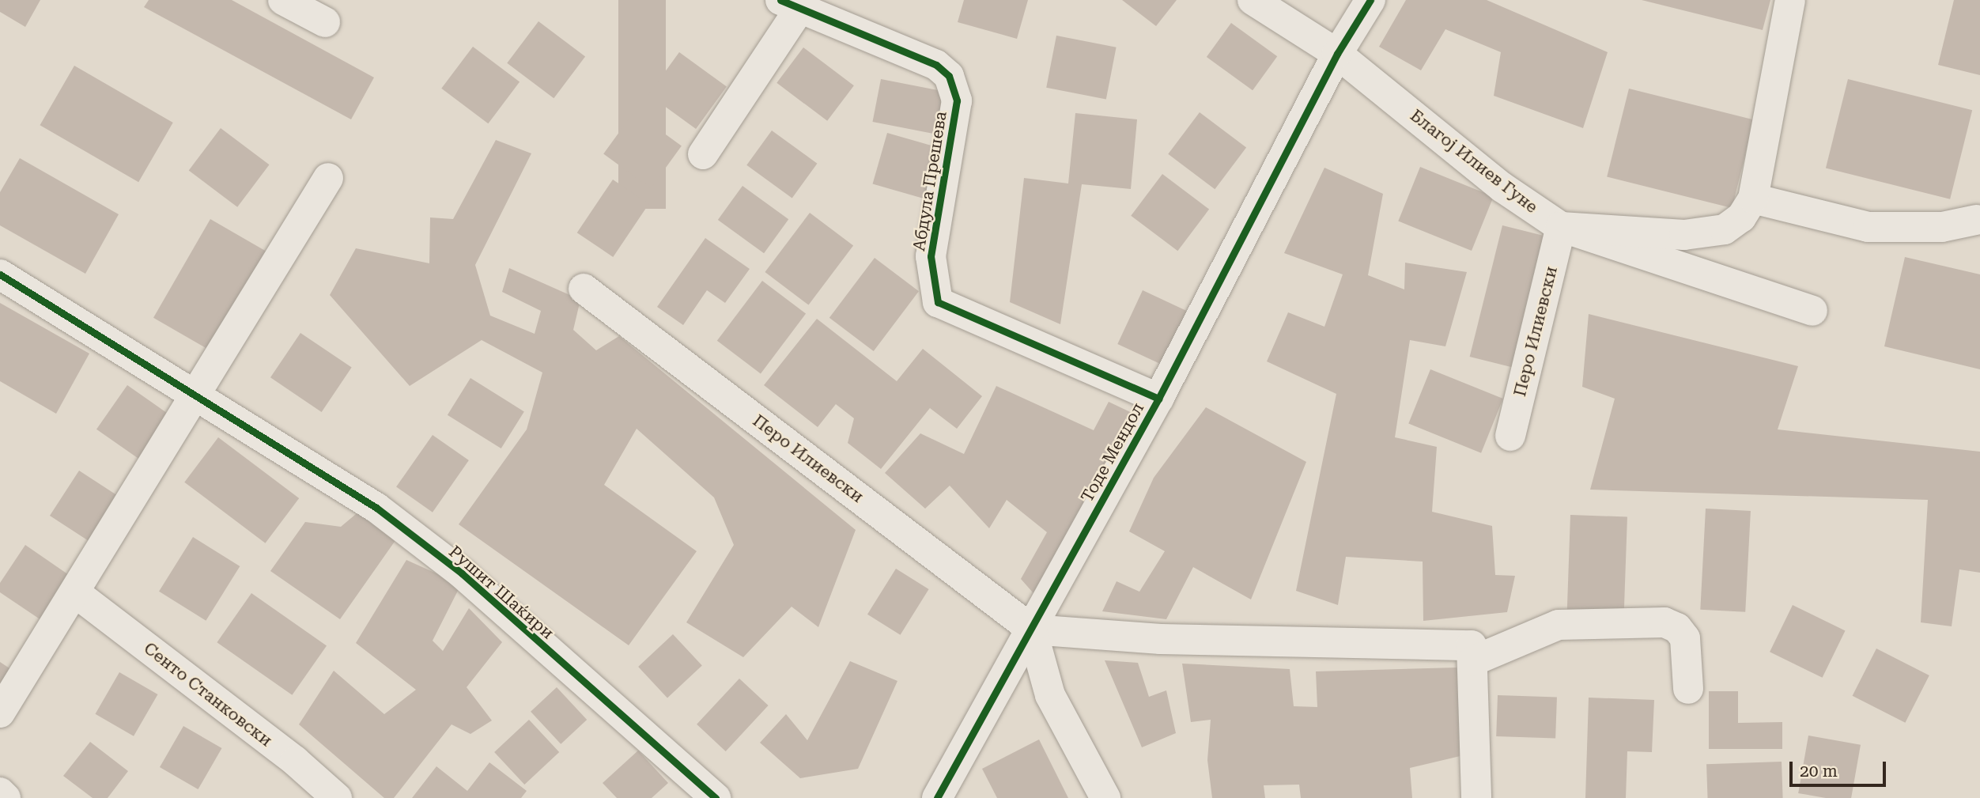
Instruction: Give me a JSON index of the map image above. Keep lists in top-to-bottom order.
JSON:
{
  "streets": {
    "street": [
      "Благој Илиев Гуне",
      "Абдула Прешева",
      "Перо Илиевски",
      "Тоде Мендол",
      "Рушит Шаќири",
      "Сенто Станковски"
    ]
  },
  "crossings": [
    ["Благој Илиев Гуне", "Перо Илиевски"],
    ["Благој Илиев Гуне", "Тоде Мендол"],
    ["Абдула Прешева", "Тоде Мендол"],
    ["Перо Илиевски", "Тоде Мендол"]
  ],
  "scale_bar": "20 m"
}
